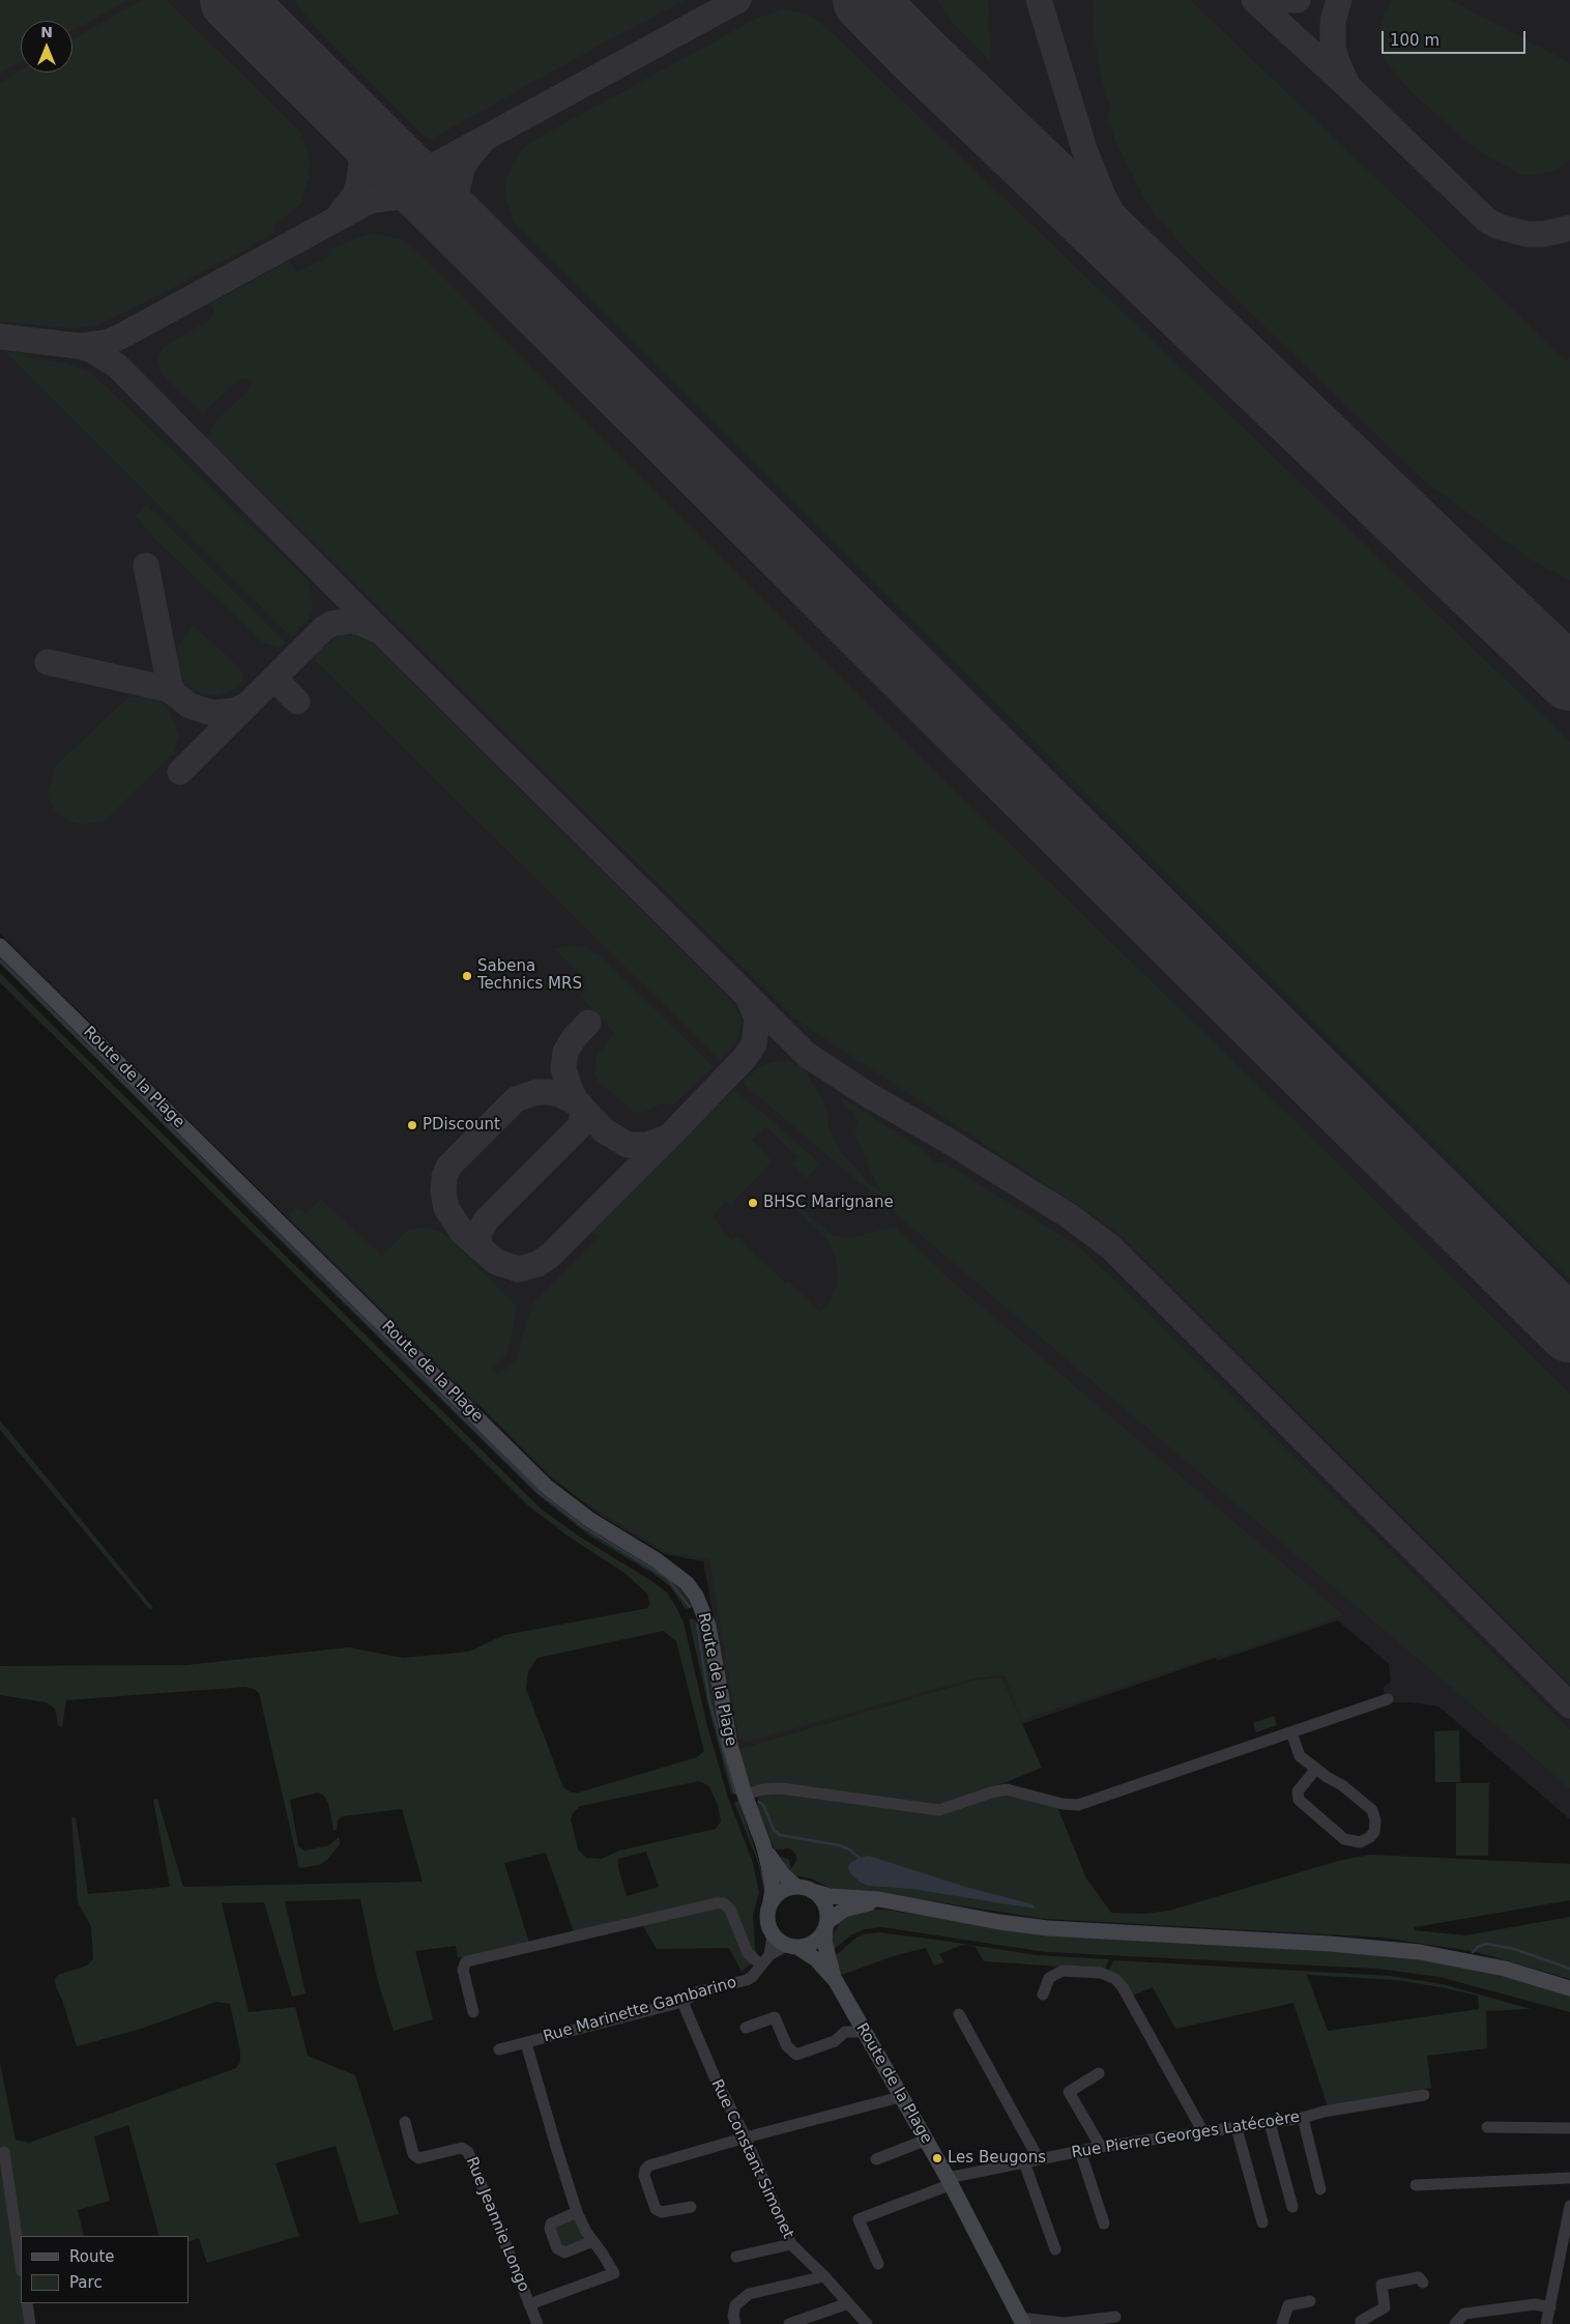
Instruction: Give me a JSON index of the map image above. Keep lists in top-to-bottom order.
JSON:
{
  "streets": {
    "street": [
      "Route de la Plage",
      "Rue Marinette Gambarino",
      "Rue Pierre Georges Latécoère",
      "Rue Constant Simonet",
      "Rue Jeannie Longo"
    ]
  },
  "crossings": [
    ["Route de la Plage", "Rue Marinette Gambarino"],
    ["Route de la Plage", "Rue Pierre Georges Latécoère"],
    ["Rue Marinette Gambarino", "Rue Constant Simonet"]
  ],
  "places": [
    "Sabena Technics MRS",
    "PDiscount",
    "BHSC Marignane",
    "Les Beugons"
  ],
  "legend": ["Route", "Parc"],
  "scale_bar": "100 m",
  "north": "top"
}
